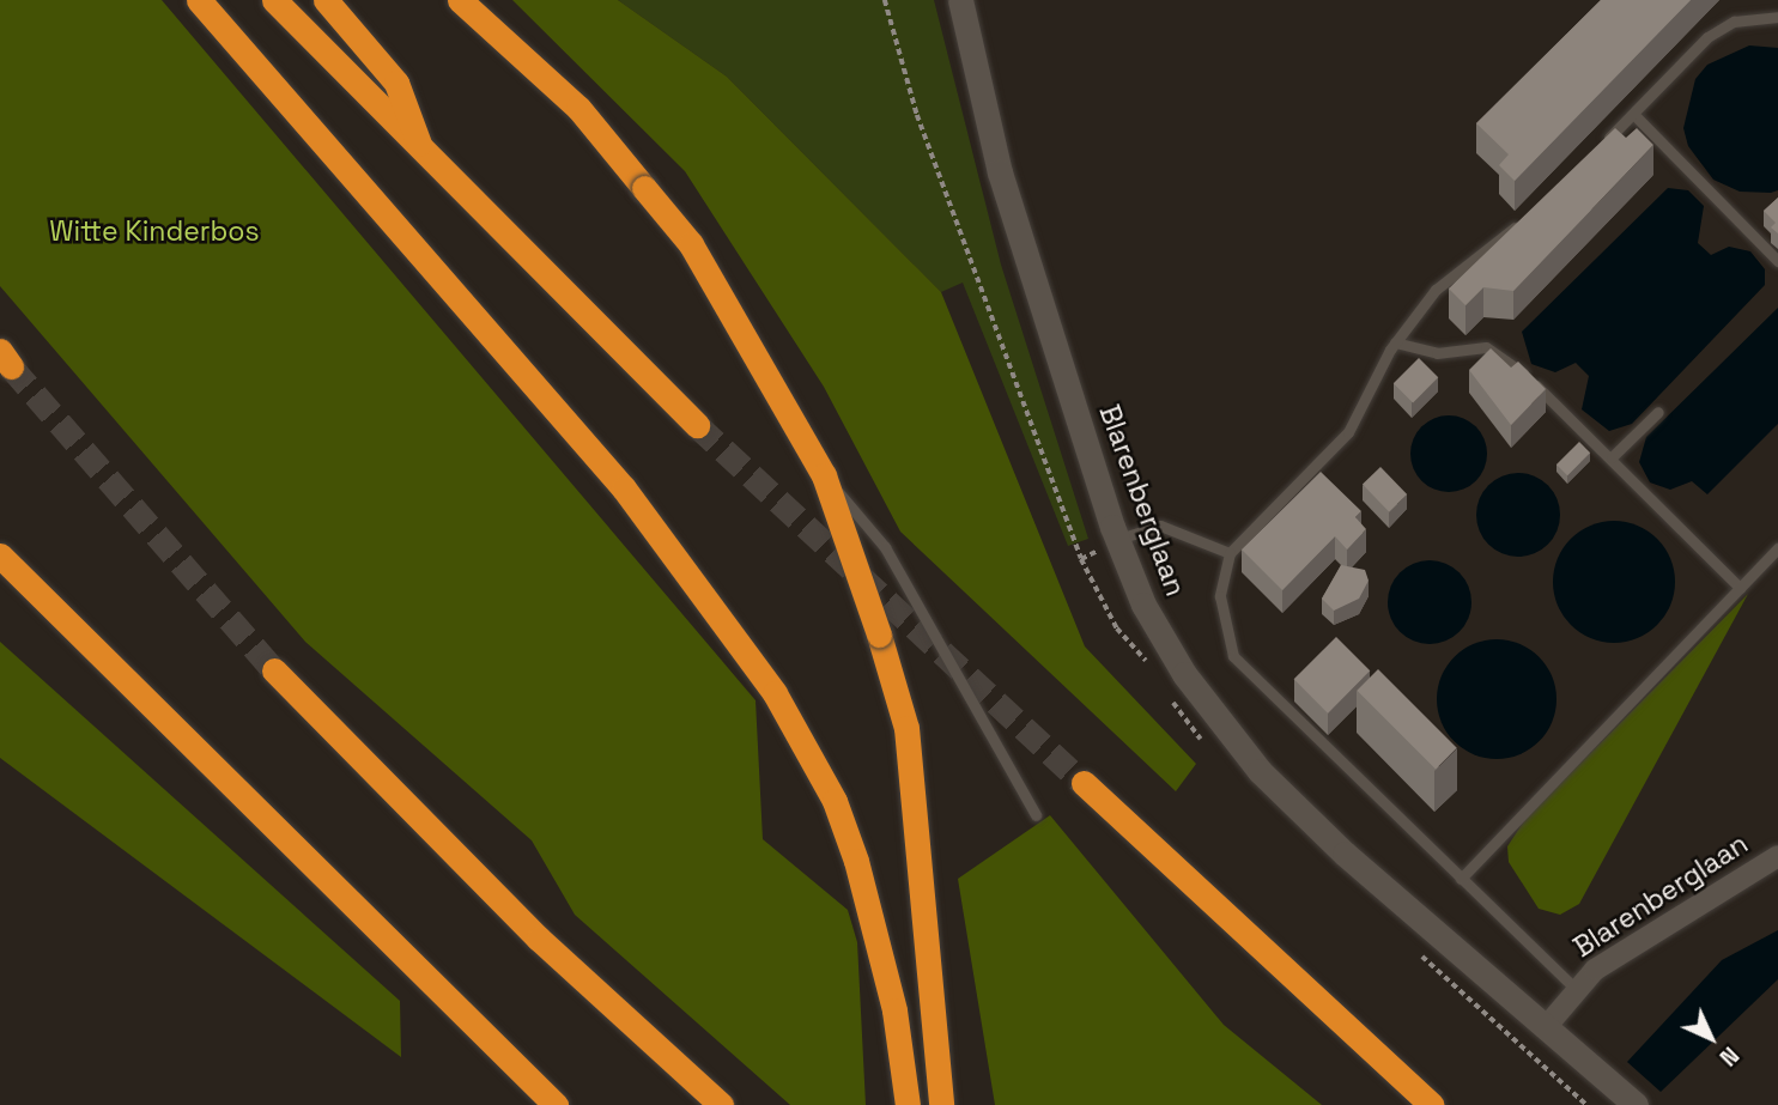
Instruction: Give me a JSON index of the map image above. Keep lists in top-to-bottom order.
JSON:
{
  "streets": {
    "street": ["Blarenberglaan"]
  },
  "parks": ["Witte Kinderbos"],
  "north": "bottom right"
}
